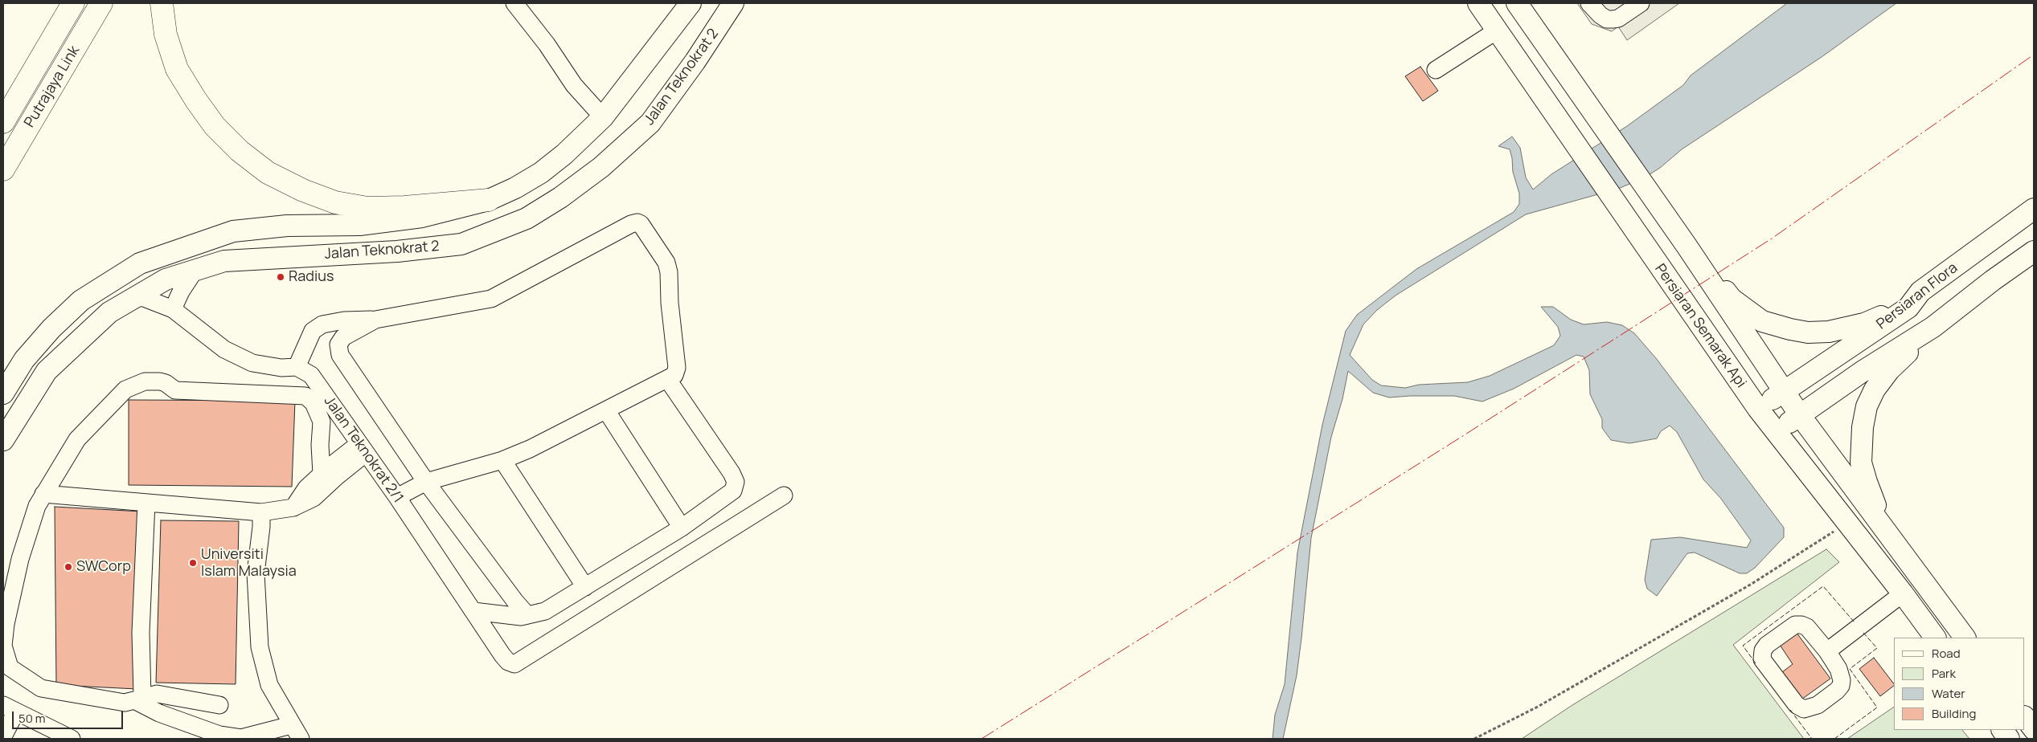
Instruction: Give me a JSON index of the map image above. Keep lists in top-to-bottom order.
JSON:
{
  "streets": {
    "highway": ["Putrajaya Link"],
    "main road": ["Jalan Teknokrat 2", "Persiaran Flora", "Persiaran Semarak Api"],
    "street": ["Jalan Teknokrat 2/1"]
  },
  "crossings": [
    ["Persiaran Flora", "Persiaran Semarak Api"]
  ],
  "places": ["Radius", "Universiti Islam Malaysia", "SWCorp"],
  "legend": [
    "Road",
    "Park",
    "Water",
    "Building"
  ],
  "scale_bar": "50 m"
}
